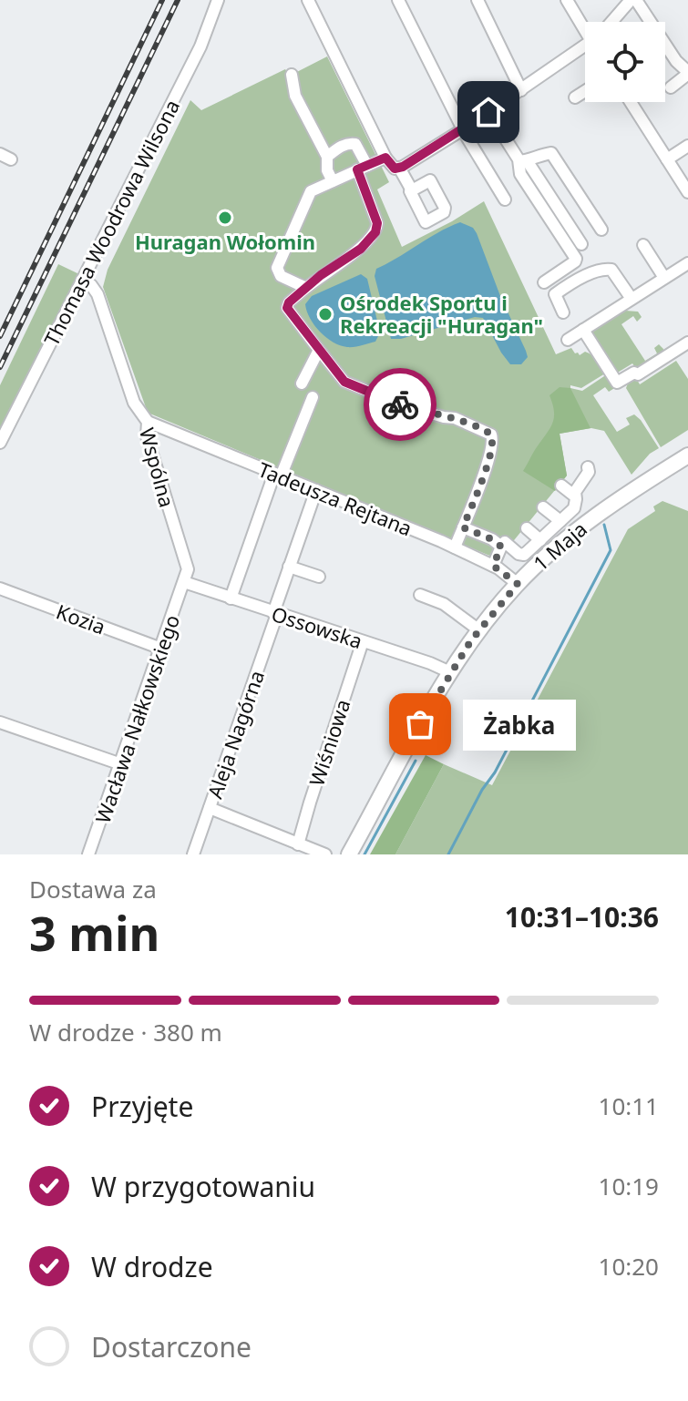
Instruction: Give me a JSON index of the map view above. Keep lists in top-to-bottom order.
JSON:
{
  "streets": {
    "main road": ["1 Maja"],
    "street": [
      "Thomasa Woodrowa Wilsona",
      "Wspólna",
      "Tadeusza Rejtana",
      "Kozia",
      "Ossowska",
      "Wacława Nałkowskiego",
      "Aleja Nagórna",
      "Wiśniowa"
    ]
  },
  "crossings": [
    ["Thomasa Woodrowa Wilsona", "Wspólna"],
    ["Wspólna", "Tadeusza Rejtana"],
    ["Wspólna", "Ossowska"],
    ["Wspólna", "Wacława Nałkowskiego"],
    ["Tadeusza Rejtana", "1 Maja"],
    ["Tadeusza Rejtana", "Aleja Nagórna"],
    ["1 Maja", "Ossowska"],
    ["Kozia", "Wacława Nałkowskiego"],
    ["Ossowska", "Wacława Nałkowskiego"],
    ["Ossowska", "Aleja Nagórna"],
    ["Ossowska", "Wiśniowa"]
  ],
  "places": ["Huragan Wołomin", "Ośrodek Sportu i Rekreacji \"Huragan\"", "Żabka"],
  "page": {
    "bubble": "Żabka",
    "heading": ["3 min", "Dostawa za", "10:31–10:36"],
    "bar": "W drodze · 380 m",
    "list": [
      ["Przyjęte", "10:11"],
      ["W przygotowaniu", "10:19"],
      ["W drodze", "10:20"],
      "Dostarczone"
    ]
  }
}
